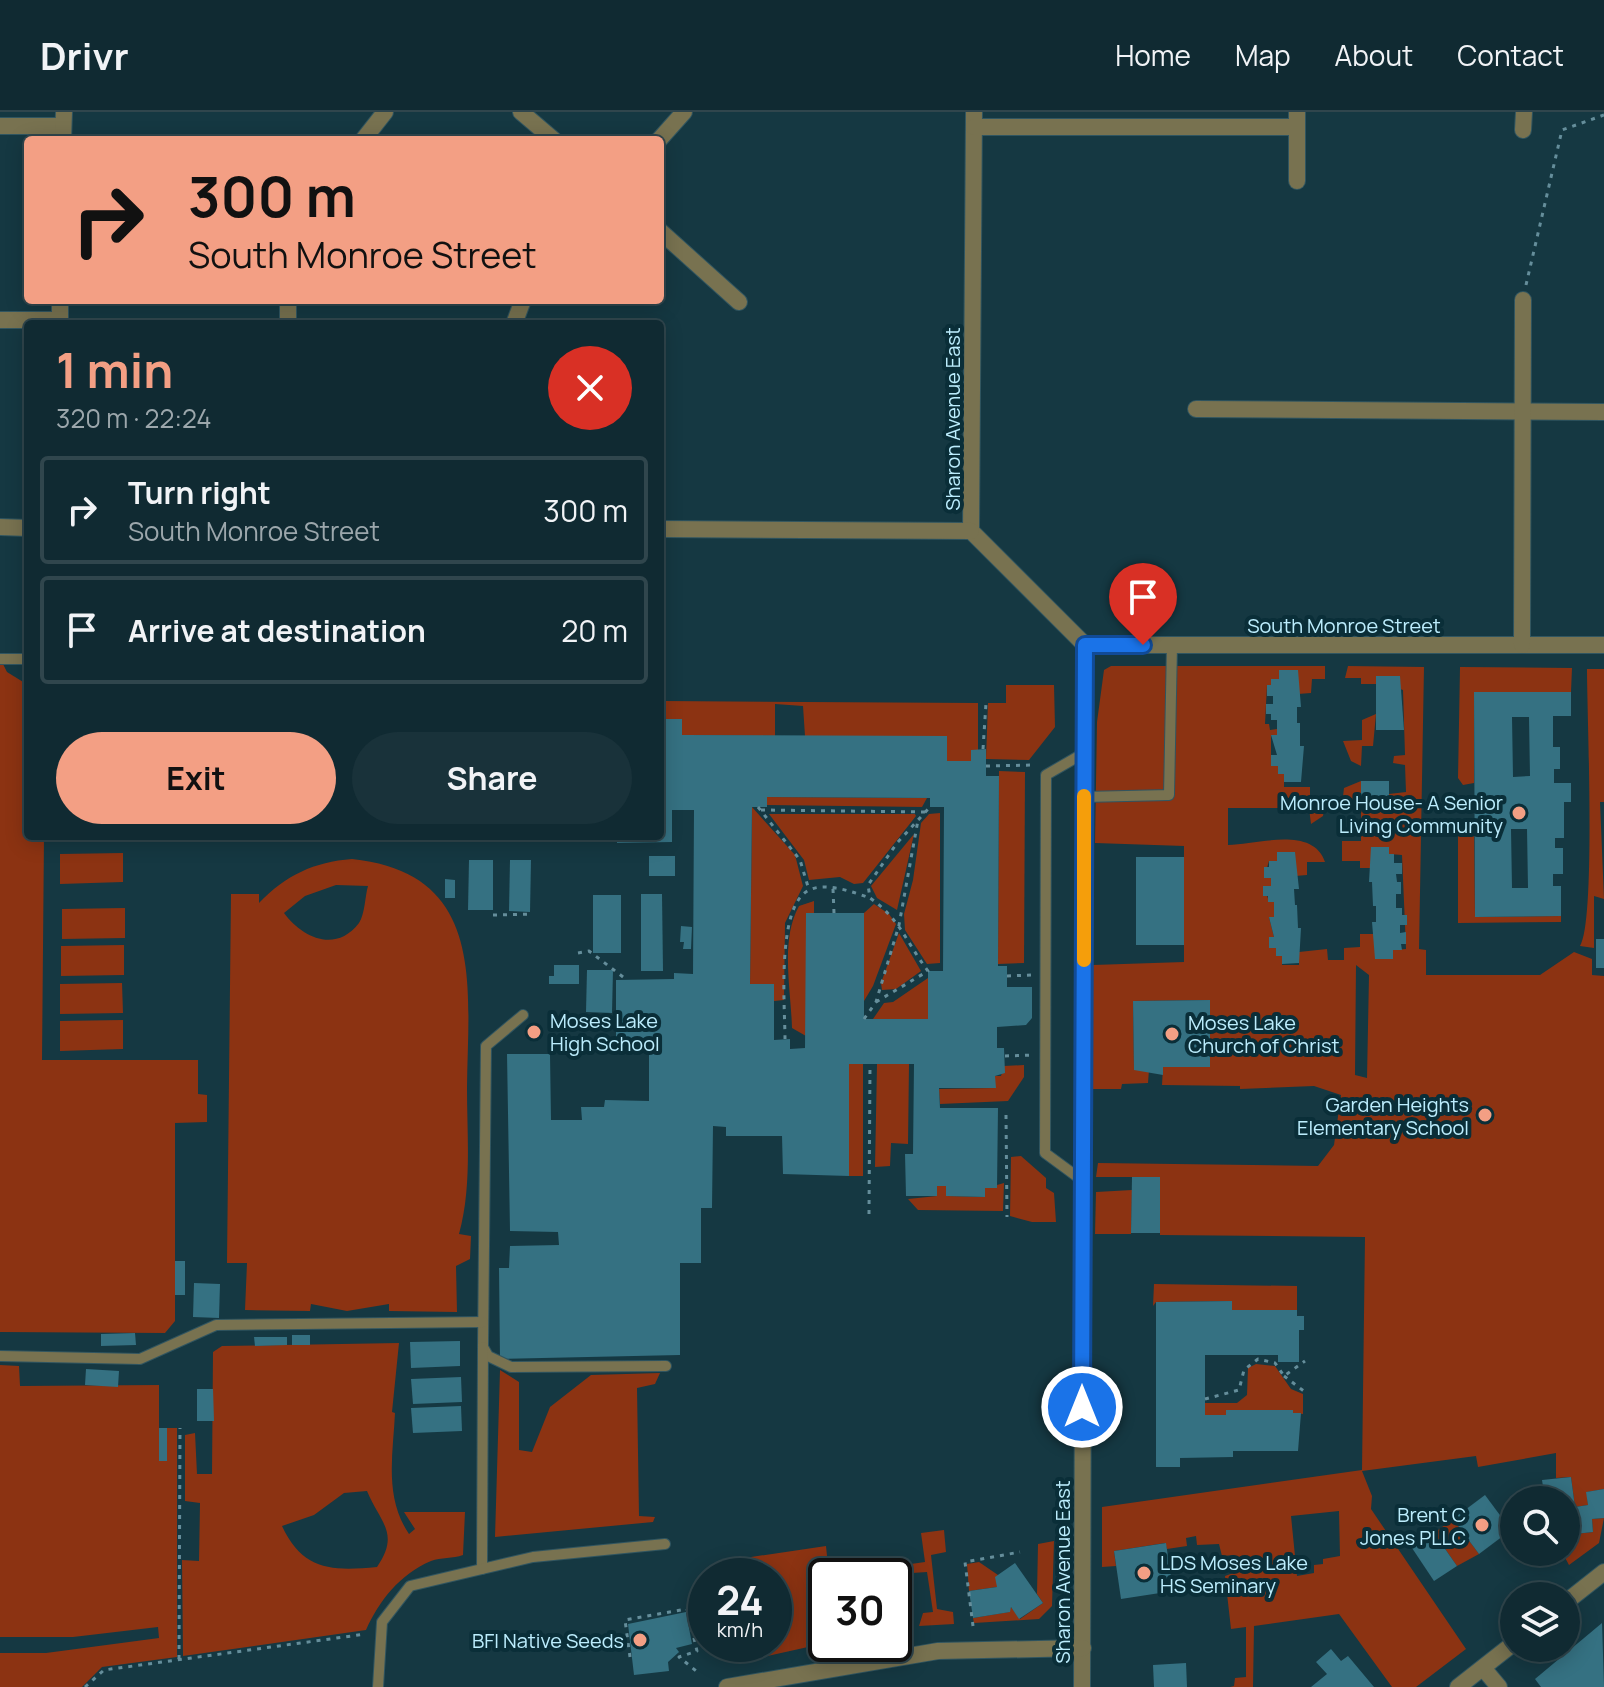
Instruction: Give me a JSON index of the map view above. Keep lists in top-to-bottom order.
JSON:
{
  "streets": {
    "street": ["Sharon Avenue East", "South Monroe Street"]
  },
  "crossings": [
    ["Sharon Avenue East", "South Monroe Street"]
  ],
  "places": [
    "Monroe House- A Senior Living Community",
    "Moses Lake High School",
    "Moses Lake Church of Christ",
    "Garden Heights Elementary School",
    "Brent C Jones PLLC",
    "LDS Moses Lake HS Seminary",
    "BFI Native Seeds"
  ],
  "page": {
    "header": "Drivr",
    "nav": [
      "Home",
      "Map",
      "About",
      "Contact"
    ],
    "turn": ["300 m", "South Monroe Street"],
    "heading": ["1 min", "320 m · 22:24"],
    "list": [
      {
        "name": "Turn right",
        "note": "South Monroe Street",
        "value": "300 m"
      },
      {
        "name": "Arrive at destination",
        "value": "20 m"
      }
    ],
    "buttons": ["Exit", "Share"],
    "speed": "24 km/h",
    "limit": "30"
  }
}
